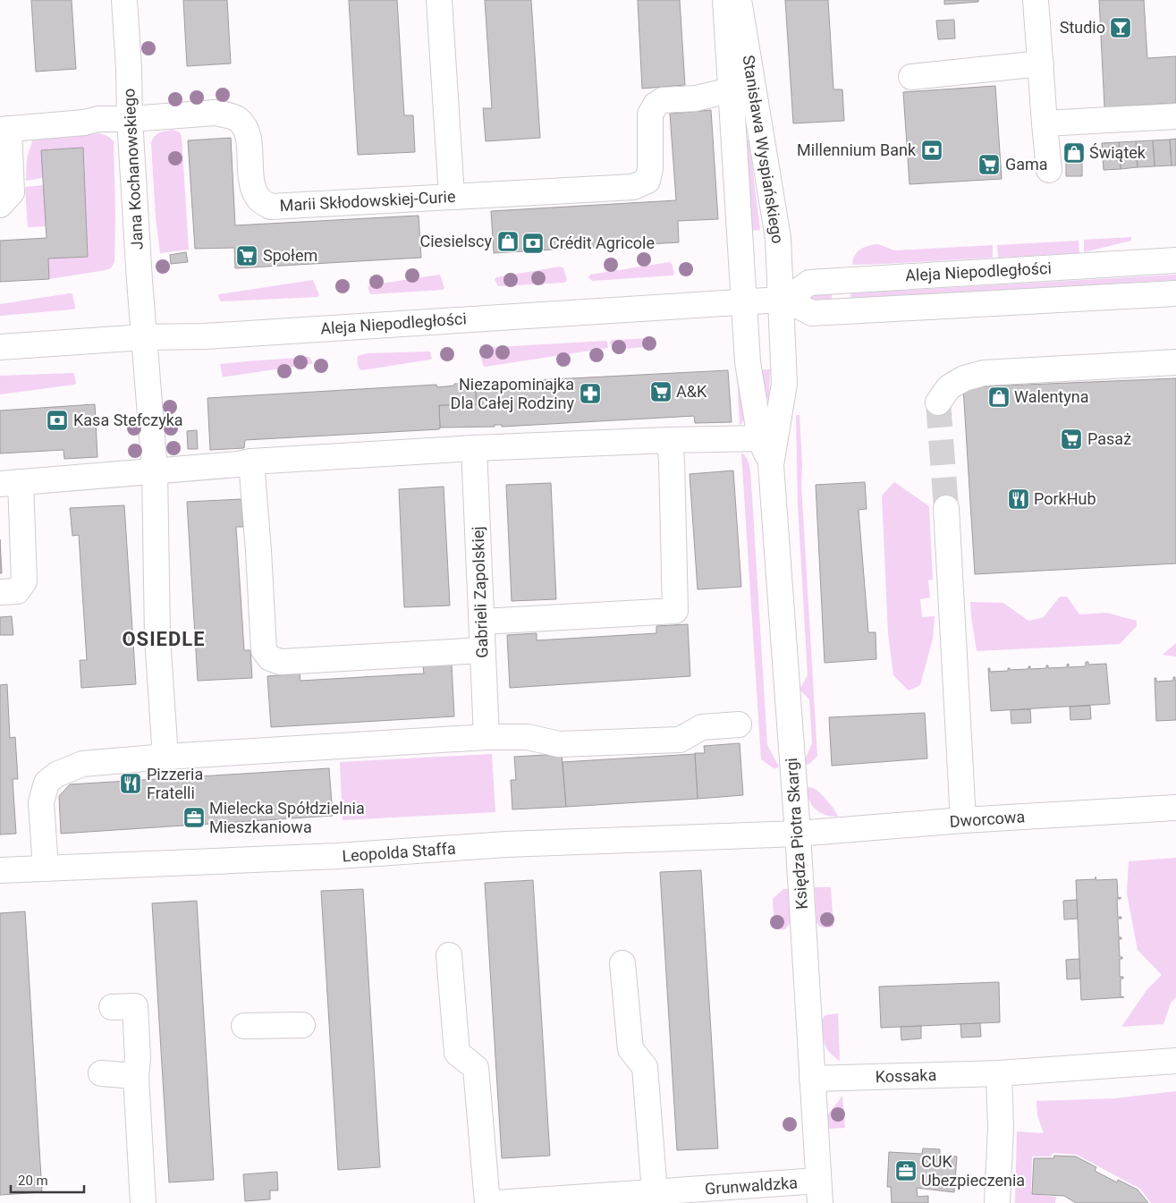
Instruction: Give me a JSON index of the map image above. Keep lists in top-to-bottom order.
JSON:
{
  "streets": {
    "street": [
      "Stanisława Wyspiańskiego",
      "Jana Kochanowskiego",
      "Marii Skłodowskiej-Curie",
      "Aleja Niepodległości",
      "Gabrieli Zapolskiej",
      "Dworcowa",
      "Księdza Piotra Skargi",
      "Leopolda Staffa",
      "Kossaka",
      "Grunwaldzka"
    ]
  },
  "crossings": [
    ["Stanisława Wyspiańskiego", "Marii Skłodowskiej-Curie"],
    ["Stanisława Wyspiańskiego", "Aleja Niepodległości"],
    ["Stanisława Wyspiańskiego", "Księdza Piotra Skargi"],
    ["Jana Kochanowskiego", "Marii Skłodowskiej-Curie"],
    ["Jana Kochanowskiego", "Aleja Niepodległości"],
    ["Aleja Niepodległości", "Księdza Piotra Skargi"],
    ["Dworcowa", "Księdza Piotra Skargi"],
    ["Dworcowa", "Leopolda Staffa"],
    ["Księdza Piotra Skargi", "Leopolda Staffa"],
    ["Księdza Piotra Skargi", "Kossaka"],
    ["Księdza Piotra Skargi", "Grunwaldzka"]
  ],
  "districts": ["OSIEDLE"],
  "places": {
    "bar": ["Studio"],
    "bank": ["Millennium Bank", "Crédit Agricole", "Kasa Stefczyka"],
    "shop": ["Świątek", "Ciesielscy", "Walentyna"],
    "supermarket": [
      "Gama",
      "Społem",
      "A&K",
      "Pasaż"
    ],
    "pharmacy": ["Niezapominajka Dla Całej Rodziny"],
    "restaurant": ["PorkHub", "Pizzeria Fratelli"],
    "office": ["Mielecka Spółdzielnia Mieszkaniowa", "CUK Ubezpieczenia"]
  },
  "scale_bar": "20 m"
}
